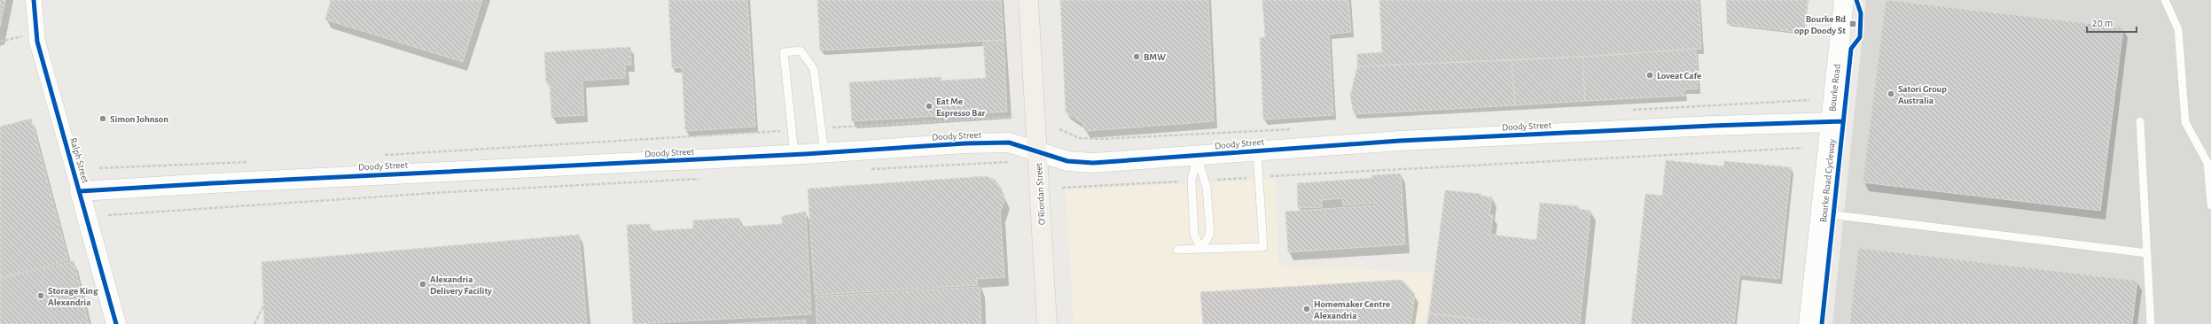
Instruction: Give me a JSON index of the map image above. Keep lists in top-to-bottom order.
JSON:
{
  "streets": {
    "main road": ["O'Riordan Street"],
    "street": ["Bourke Road", "Doody Street", "Ralph Street"],
    "cycle path": ["Bourke Road Cycleway"]
  },
  "crossings": [
    ["Bourke Road", "Doody Street"],
    ["Doody Street", "Ralph Street"],
    ["Doody Street", "O'Riordan Street"]
  ],
  "places": {
    "transit": ["Bourke Rd opp Doody St"],
    "other": [
      "BMW",
      "Loveat Cafe",
      "Satori Group Australia",
      "Eat Me Espresso Bar",
      "Simon Johnson",
      "Alexandria Delivery Facility",
      "Storage King Alexandria",
      "Homemaker Centre Alexandria"
    ]
  },
  "scale_bar": "20 m"
}
